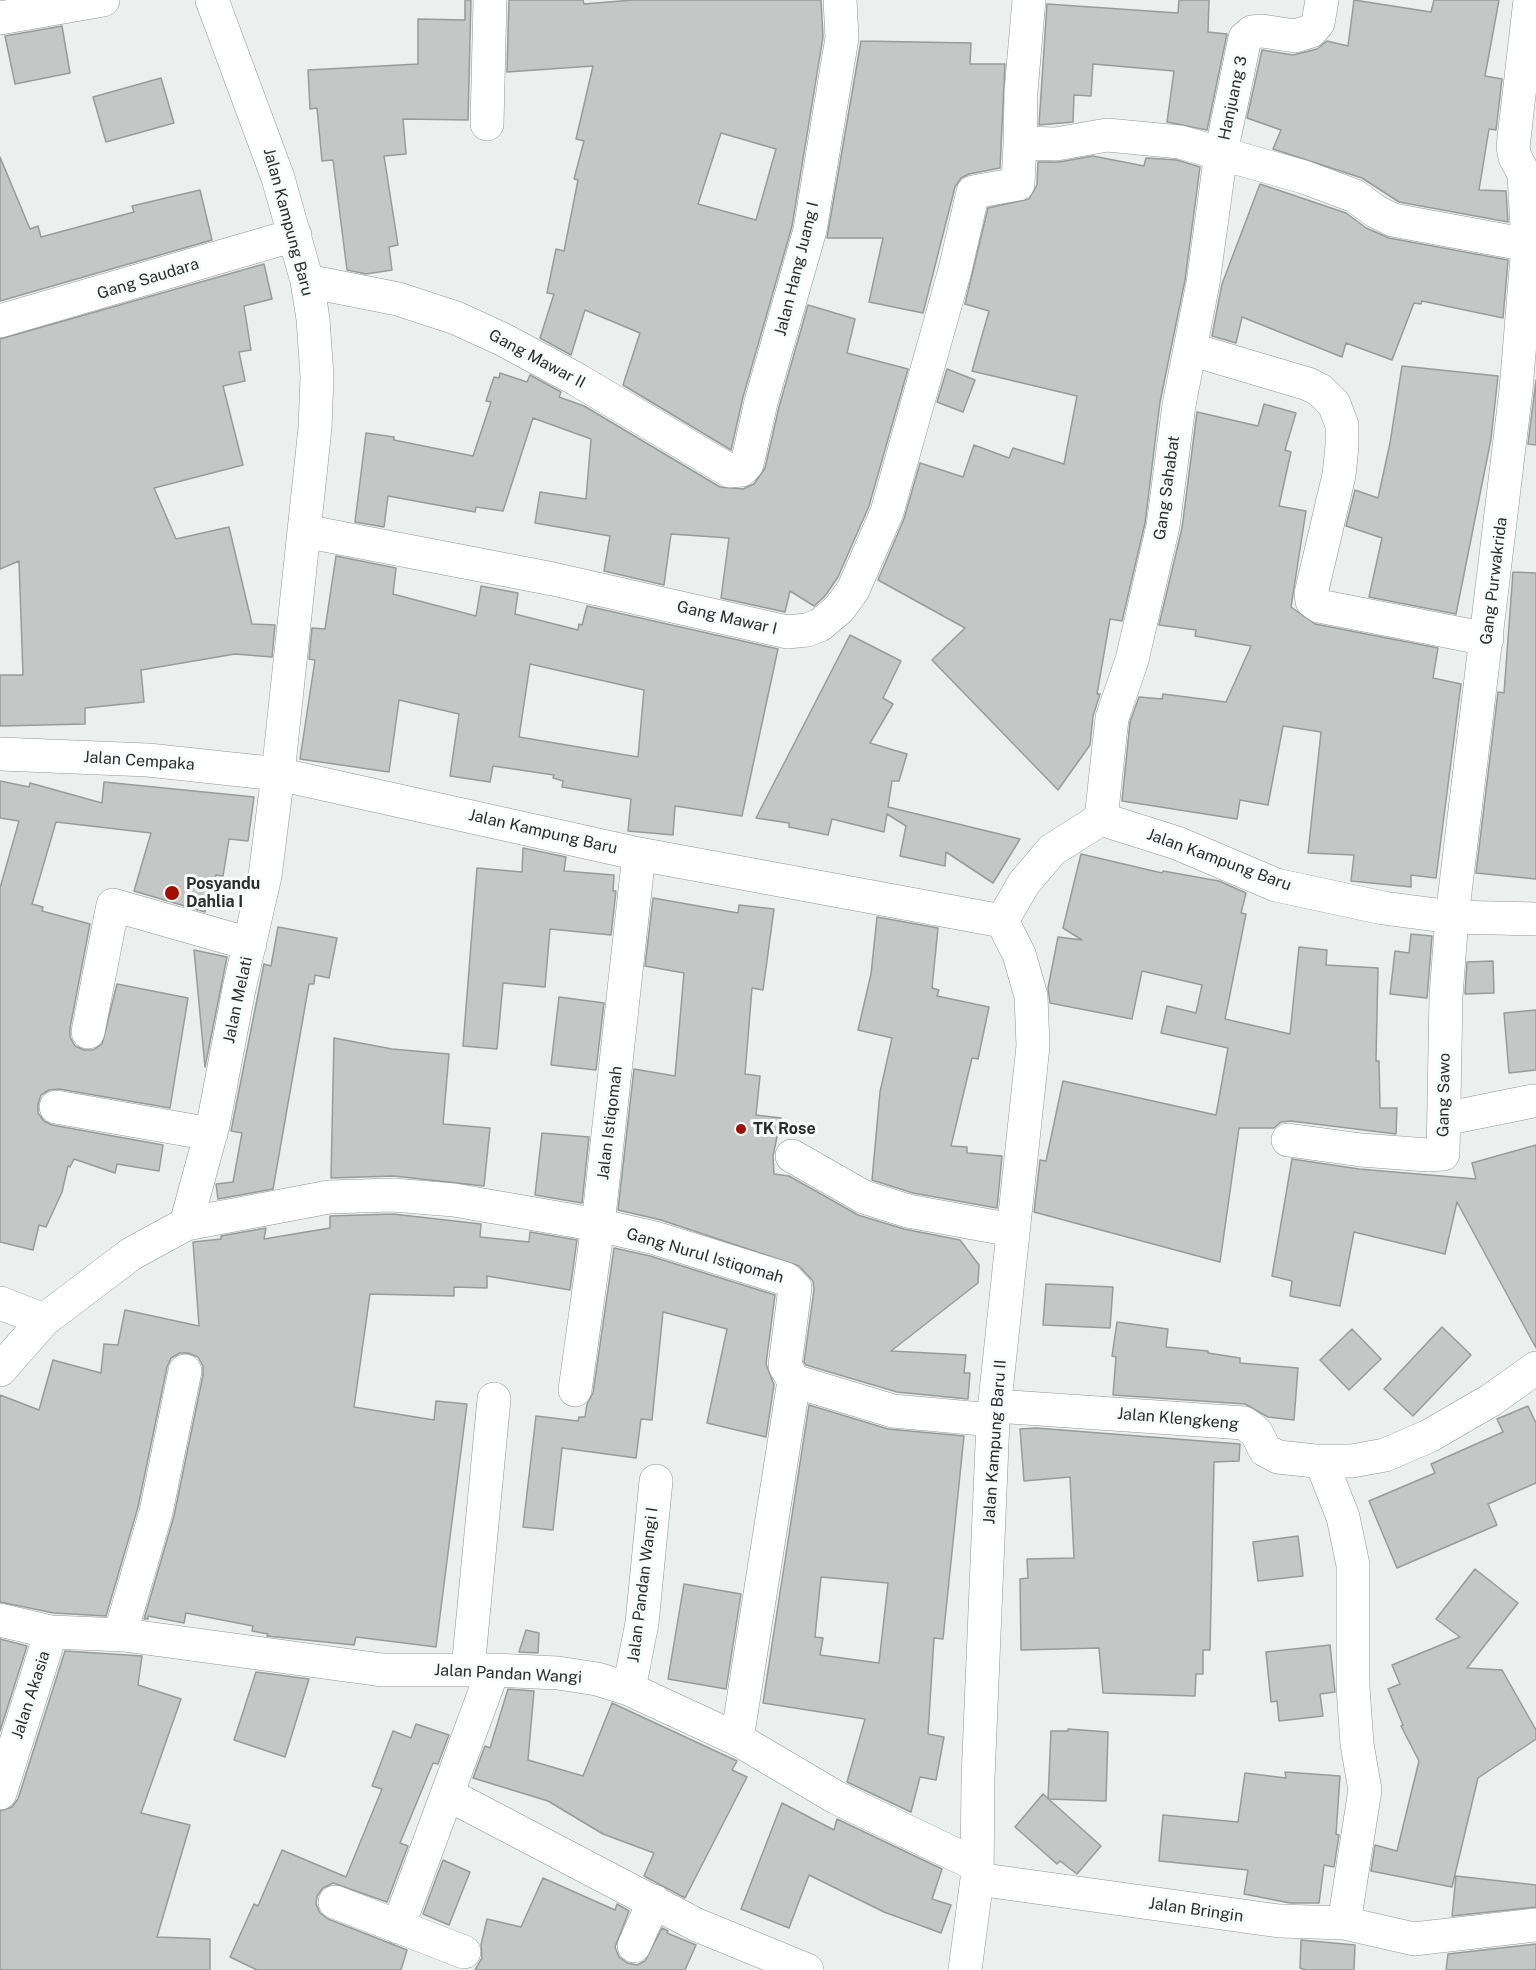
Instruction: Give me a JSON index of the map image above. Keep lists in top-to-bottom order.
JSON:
{
  "streets": {
    "street": [
      "Hanjuang 3",
      "Jalan Kampung Baru",
      "Jalan Hang Juang I",
      "Gang Saudara",
      "Gang Mawar II",
      "Gang Sahabat",
      "Gang Purwakrida",
      "Gang Mawar I",
      "Jalan Cempaka",
      "Jalan Melati",
      "Gang Sawo",
      "Jalan Istiqomah",
      "Gang Nurul Istiqomah",
      "Jalan Klengkeng",
      "Jalan Kampung Baru II",
      "Jalan Pandan Wangi I",
      "Jalan Pandan Wangi",
      "Jalan Akasia",
      "Jalan Bringin"
    ]
  },
  "crossings": [
    ["Hanjuang 3", "Gang Sahabat"],
    ["Jalan Kampung Baru", "Gang Saudara"],
    ["Jalan Kampung Baru", "Gang Mawar II"],
    ["Jalan Kampung Baru", "Gang Sahabat"],
    ["Jalan Kampung Baru", "Gang Purwakrida"],
    ["Jalan Kampung Baru", "Gang Mawar I"],
    ["Jalan Kampung Baru", "Jalan Cempaka"],
    ["Jalan Kampung Baru", "Jalan Melati"],
    ["Jalan Kampung Baru", "Gang Sawo"],
    ["Jalan Kampung Baru", "Jalan Istiqomah"],
    ["Jalan Kampung Baru", "Jalan Kampung Baru II"],
    ["Jalan Hang Juang I", "Gang Mawar II"],
    ["Gang Purwakrida", "Gang Sawo"],
    ["Jalan Cempaka", "Jalan Melati"],
    ["Jalan Istiqomah", "Gang Nurul Istiqomah"],
    ["Jalan Klengkeng", "Jalan Kampung Baru II"],
    ["Jalan Kampung Baru II", "Jalan Pandan Wangi"],
    ["Jalan Kampung Baru II", "Jalan Bringin"],
    ["Jalan Pandan Wangi I", "Jalan Pandan Wangi"],
    ["Jalan Pandan Wangi", "Jalan Akasia"],
    ["Jalan Pandan Wangi", "Jalan Bringin"]
  ],
  "places": ["Posyandu Dahlia I", "TK Rose"]
}
